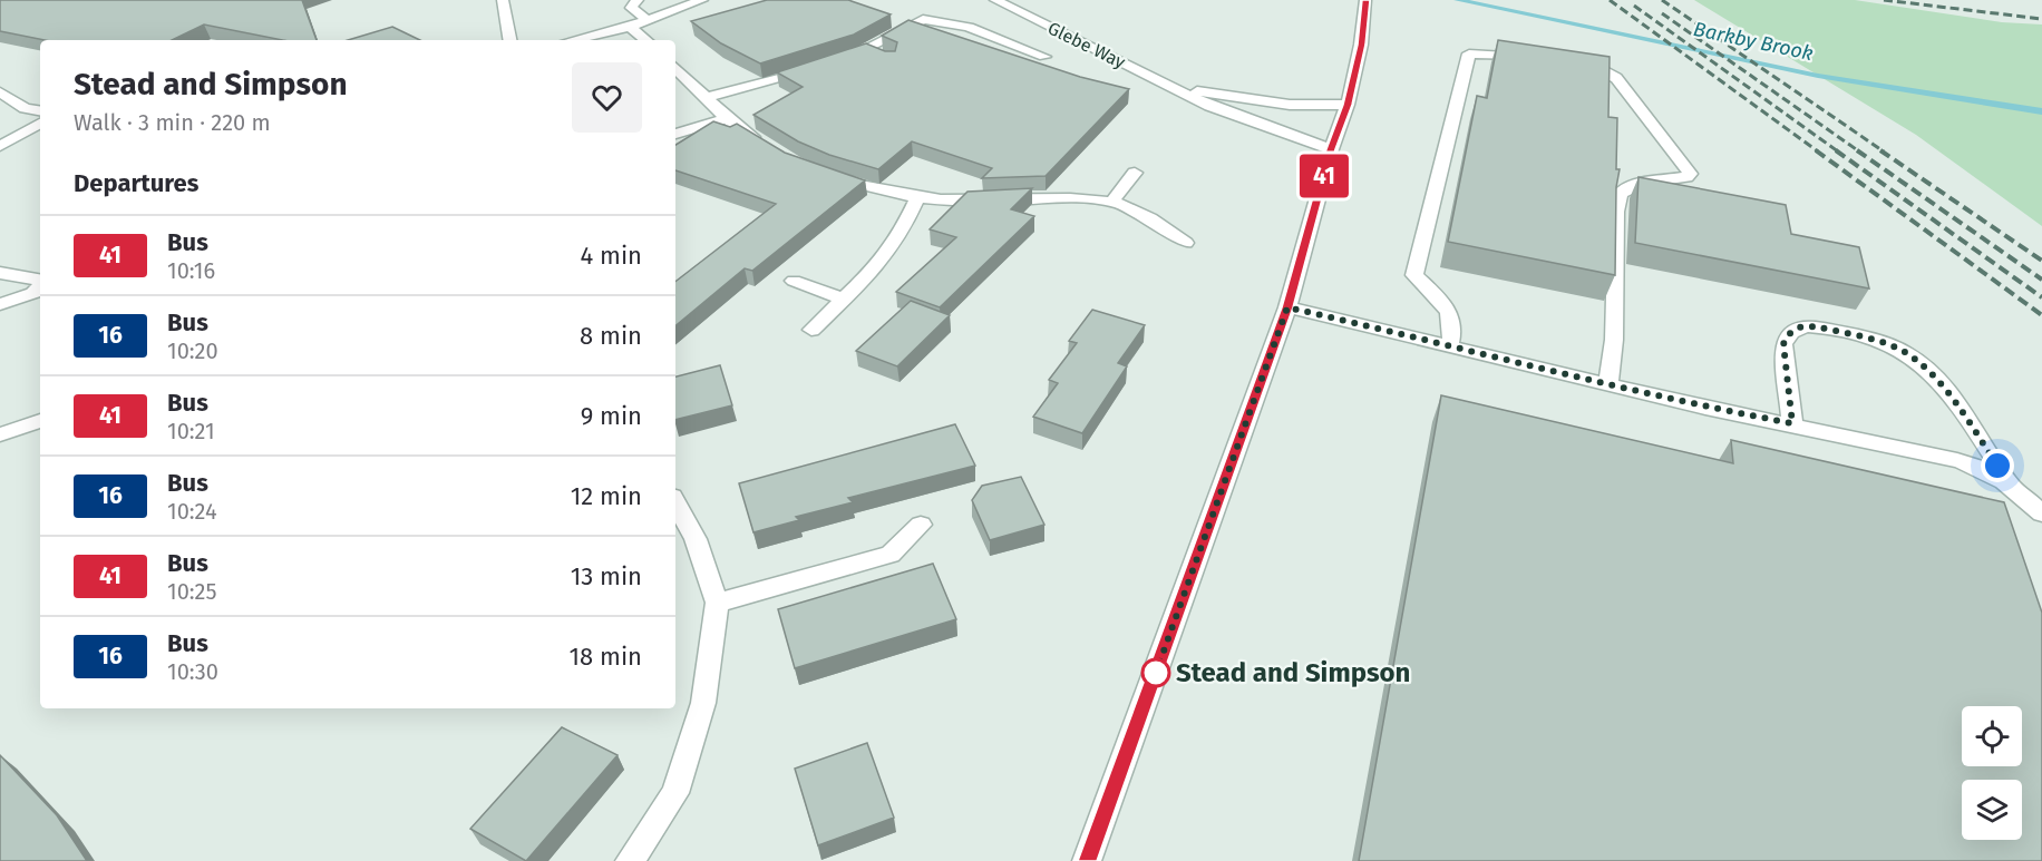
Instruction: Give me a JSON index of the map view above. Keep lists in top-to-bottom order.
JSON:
{
  "streets": {
    "street": ["Glebe Way"]
  },
  "water": ["Barkby Brook"],
  "places": ["Stead and Simpson"],
  "lines": ["bus line 41"],
  "page": {
    "on_map": "41",
    "heading": [
      ["Stead and Simpson", "Walk · 3 min · 220 m"],
      "Departures"
    ],
    "list": [
      {
        "mark": "41",
        "name": "Bus",
        "note": "10:16",
        "value": "4 min"
      },
      {
        "mark": "16",
        "name": "Bus",
        "note": "10:20",
        "value": "8 min"
      },
      {
        "mark": "41",
        "name": "Bus",
        "note": "10:21",
        "value": "9 min"
      },
      {
        "mark": "16",
        "name": "Bus",
        "note": "10:24",
        "value": "12 min"
      },
      {
        "mark": "41",
        "name": "Bus",
        "note": "10:25",
        "value": "13 min"
      },
      {
        "mark": "16",
        "name": "Bus",
        "note": "10:30",
        "value": "18 min"
      }
    ]
  }
}
